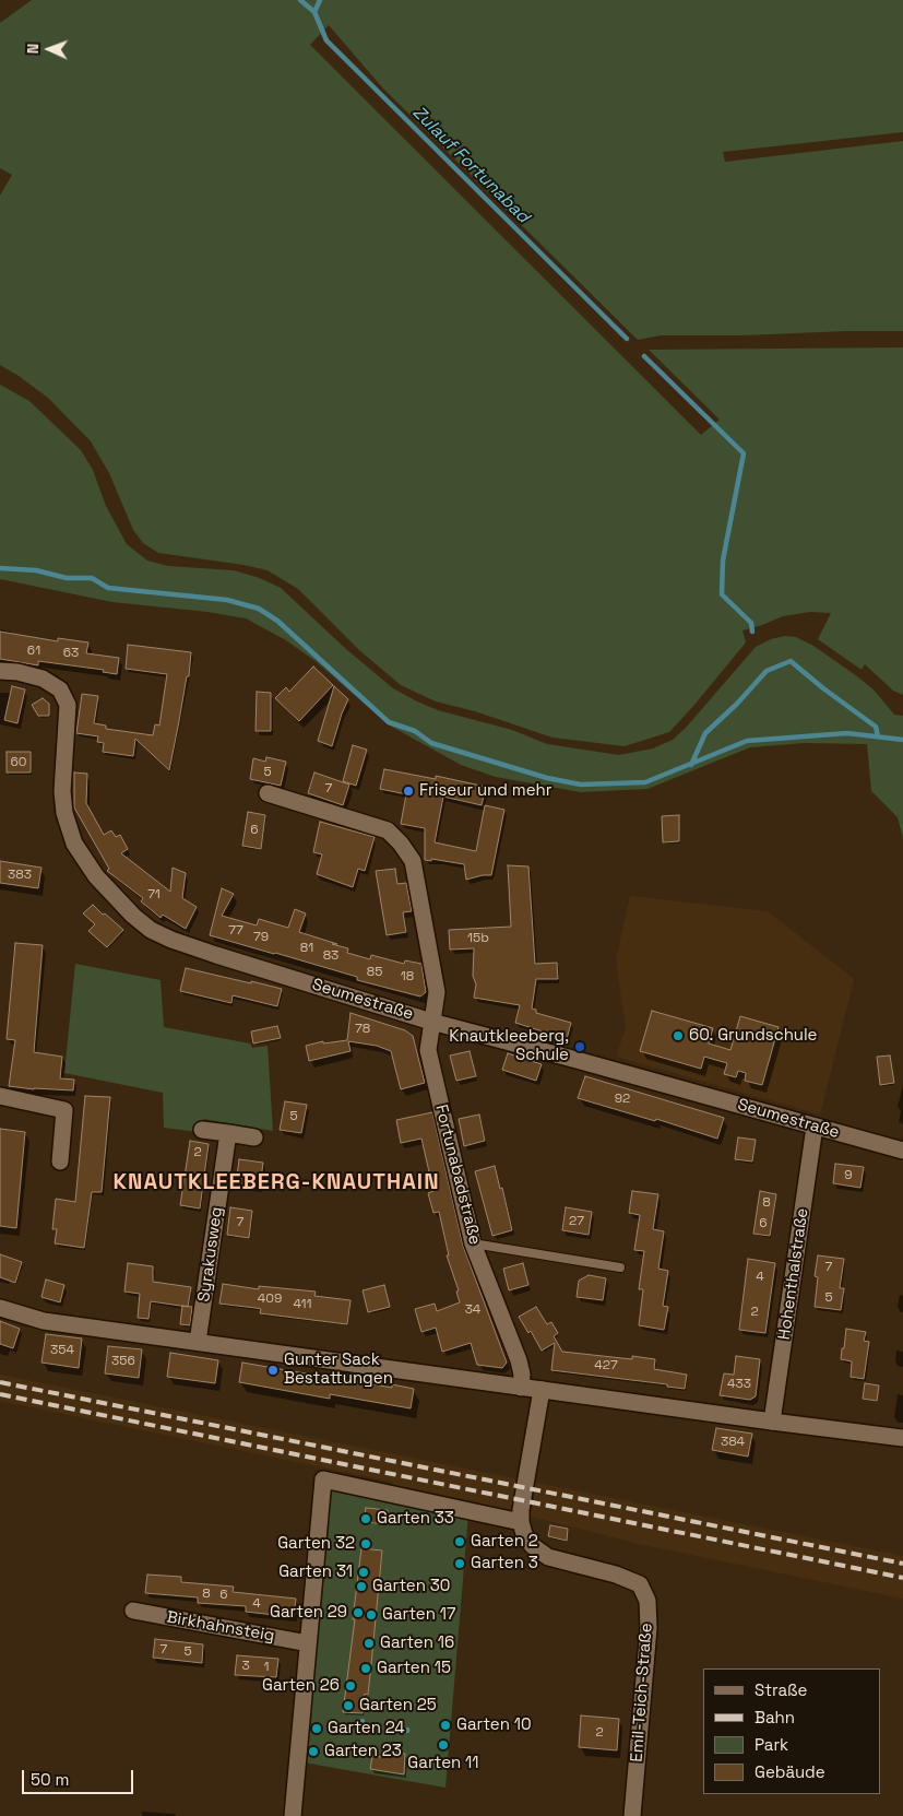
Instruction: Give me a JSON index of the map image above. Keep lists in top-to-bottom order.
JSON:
{
  "streets": {
    "street": [
      "Seumestraße",
      "Fortunabadstraße",
      "Syrakusweg",
      "Hohenthalstraße",
      "Birkhahnsteig",
      "Emil-Teich-Straße"
    ]
  },
  "crossings": [
    ["Seumestraße", "Fortunabadstraße"],
    ["Seumestraße", "Hohenthalstraße"]
  ],
  "districts": ["KNAUTKLEEBERG-KNAUTHAIN"],
  "water": ["Zulauf Fortunabad"],
  "places": [
    "Friseur und mehr",
    "60. Grundschule",
    "Knautkleeberg, Schule",
    "Gunter Sack Bestattungen",
    "Garten 33",
    "Garten 2",
    "Garten 32",
    "Garten 3",
    "Garten 31",
    "Garten 30",
    "Garten 29",
    "Garten 17",
    "Garten 16",
    "Garten 15",
    "Garten 26",
    "Garten 25",
    "Garten 10",
    "Garten 24",
    "Garten 11",
    "Garten 23"
  ],
  "house_numbers": [
    "61",
    "63",
    "60",
    "5",
    "7",
    "6",
    "383",
    "71",
    "77",
    "79",
    "15b",
    "81",
    "83",
    "85",
    "18",
    "78",
    "92",
    "5",
    "2",
    "9",
    "8",
    "27",
    "7",
    "6",
    "7",
    "4",
    "5",
    "409",
    "411",
    "34",
    "2",
    "354",
    "356",
    "427",
    "433",
    "384",
    "8",
    "6",
    "4",
    "7",
    "5",
    "3",
    "1",
    "2"
  ],
  "legend": [
    "Straße",
    "Bahn",
    "Park",
    "Gebäude"
  ],
  "scale_bar": "50 m",
  "north": "left"
}
